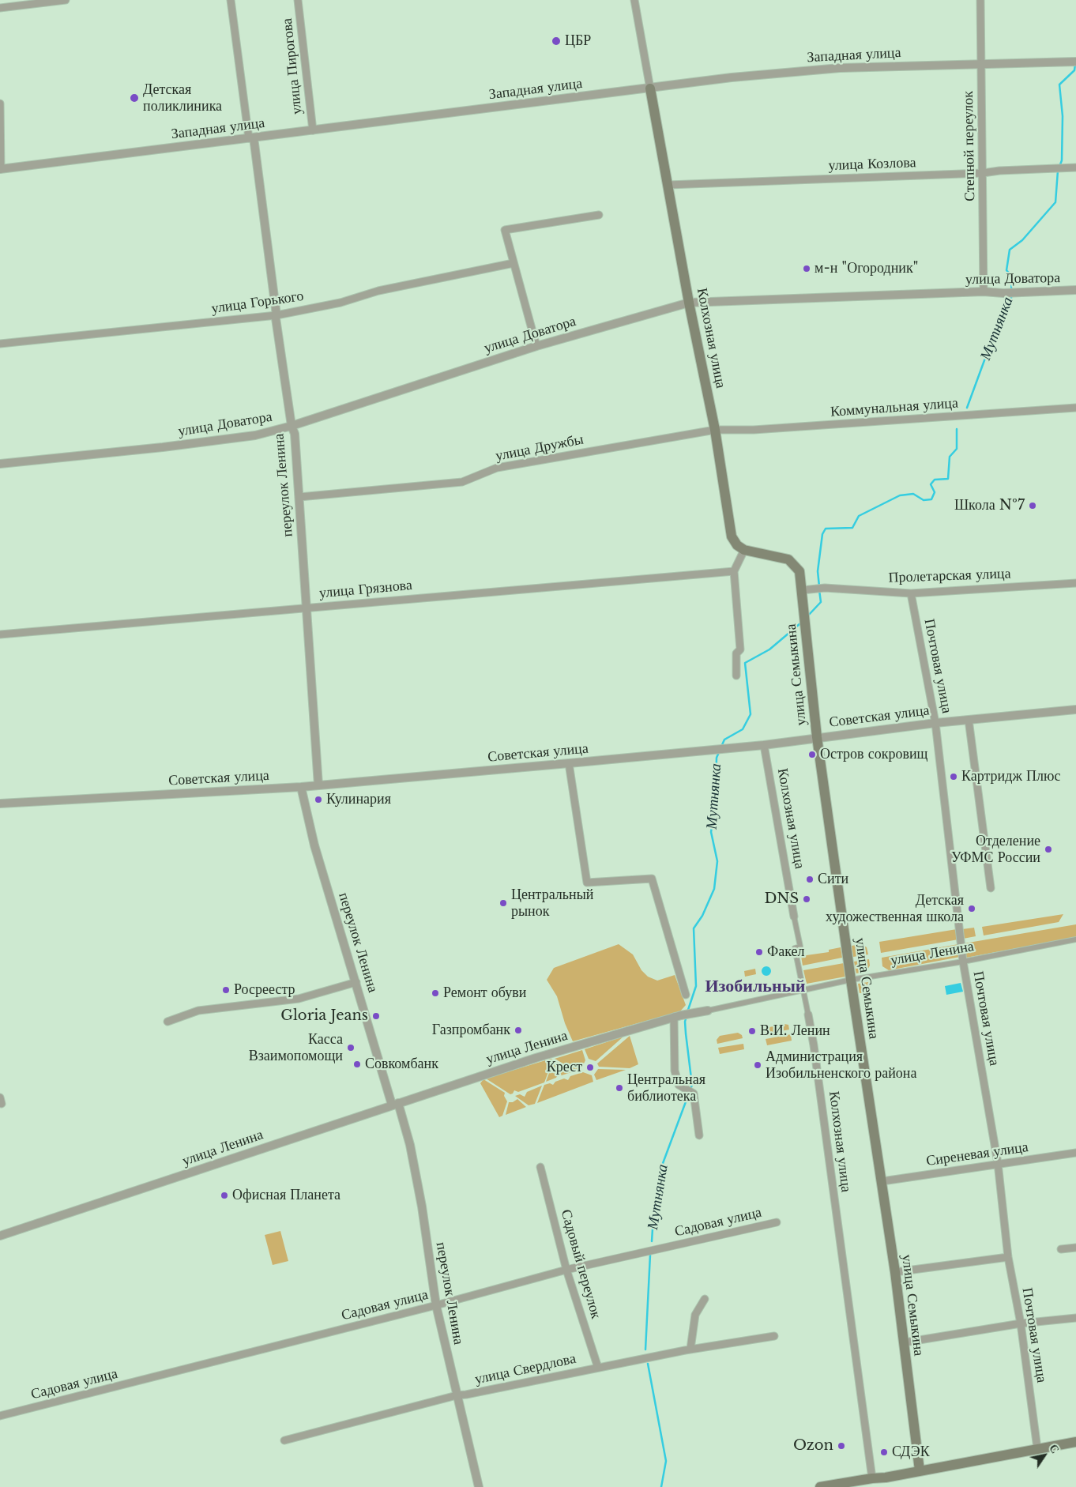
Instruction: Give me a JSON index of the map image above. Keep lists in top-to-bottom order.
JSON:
{
  "streets": {
    "main road": ["Колхозная улица", "улица Семыкина"],
    "street": [
      "Западная улица",
      "улица Пирогова",
      "Степной переулок",
      "улица Козлова",
      "улица Доватора",
      "улица Горького",
      "Коммунальная улица",
      "улица Дружбы",
      "переулок Ленина",
      "Пролетарская улица",
      "улица Грязнова",
      "Почтовая улица",
      "Советская улица",
      "улица Ленина",
      "Сиреневая улица",
      "Садовая улица",
      "Садовый переулок",
      "улица Свердлова"
    ]
  },
  "crossings": [
    ["Западная улица", "улица Пирогова"],
    ["Западная улица", "Степной переулок"],
    ["Западная улица", "Колхозная улица"],
    ["Западная улица", "переулок Ленина"],
    ["Степной переулок", "улица Козлова"],
    ["Степной переулок", "улица Доватора"],
    ["улица Козлова", "Колхозная улица"],
    ["улица Доватора", "Колхозная улица"],
    ["улица Доватора", "переулок Ленина"],
    ["улица Горького", "переулок Ленина"],
    ["Колхозная улица", "Коммунальная улица"],
    ["Колхозная улица", "улица Дружбы"],
    ["Колхозная улица", "улица Семыкина"],
    ["Колхозная улица", "Советская улица"],
    ["Колхозная улица", "улица Ленина"],
    ["Коммунальная улица", "улица Дружбы"],
    ["улица Дружбы", "переулок Ленина"],
    ["переулок Ленина", "улица Грязнова"],
    ["переулок Ленина", "Советская улица"],
    ["переулок Ленина", "улица Ленина"],
    ["переулок Ленина", "Садовая улица"],
    ["переулок Ленина", "улица Свердлова"],
    ["Пролетарская улица", "Почтовая улица"],
    ["Пролетарская улица", "улица Семыкина"],
    ["Почтовая улица", "Советская улица"],
    ["Почтовая улица", "улица Ленина"],
    ["Почтовая улица", "Сиреневая улица"],
    ["улица Семыкина", "Советская улица"],
    ["улица Семыкина", "улица Ленина"],
    ["улица Семыкина", "Сиреневая улица"],
    ["Садовая улица", "Садовый переулок"],
    ["Садовый переулок", "улица Свердлова"]
  ],
  "districts": ["Изобильный"],
  "water": ["Мутнянка"],
  "places": [
    "ЦБР",
    "Детская поликлиника",
    "м-н \"Огородник\"",
    "Школа №7",
    "Остров сокровищ",
    "Картридж Плюс",
    "Кулинария",
    "Отделение УФМС России",
    "Сити",
    "DNS",
    "Центральный рынок",
    "Детская художественная школа",
    "Факел",
    "Росреестр",
    "Ремонт обуви",
    "Gloria Jeans",
    "Газпромбанк",
    "В.И. Ленин",
    "Касса Взаимопомощи",
    "Совкомбанк",
    "Администрация Изобильненского района",
    "Крест",
    "Центральная библиотека",
    "Офисная Планета",
    "Ozon",
    "СДЭК"
  ],
  "north": "top right"
}
